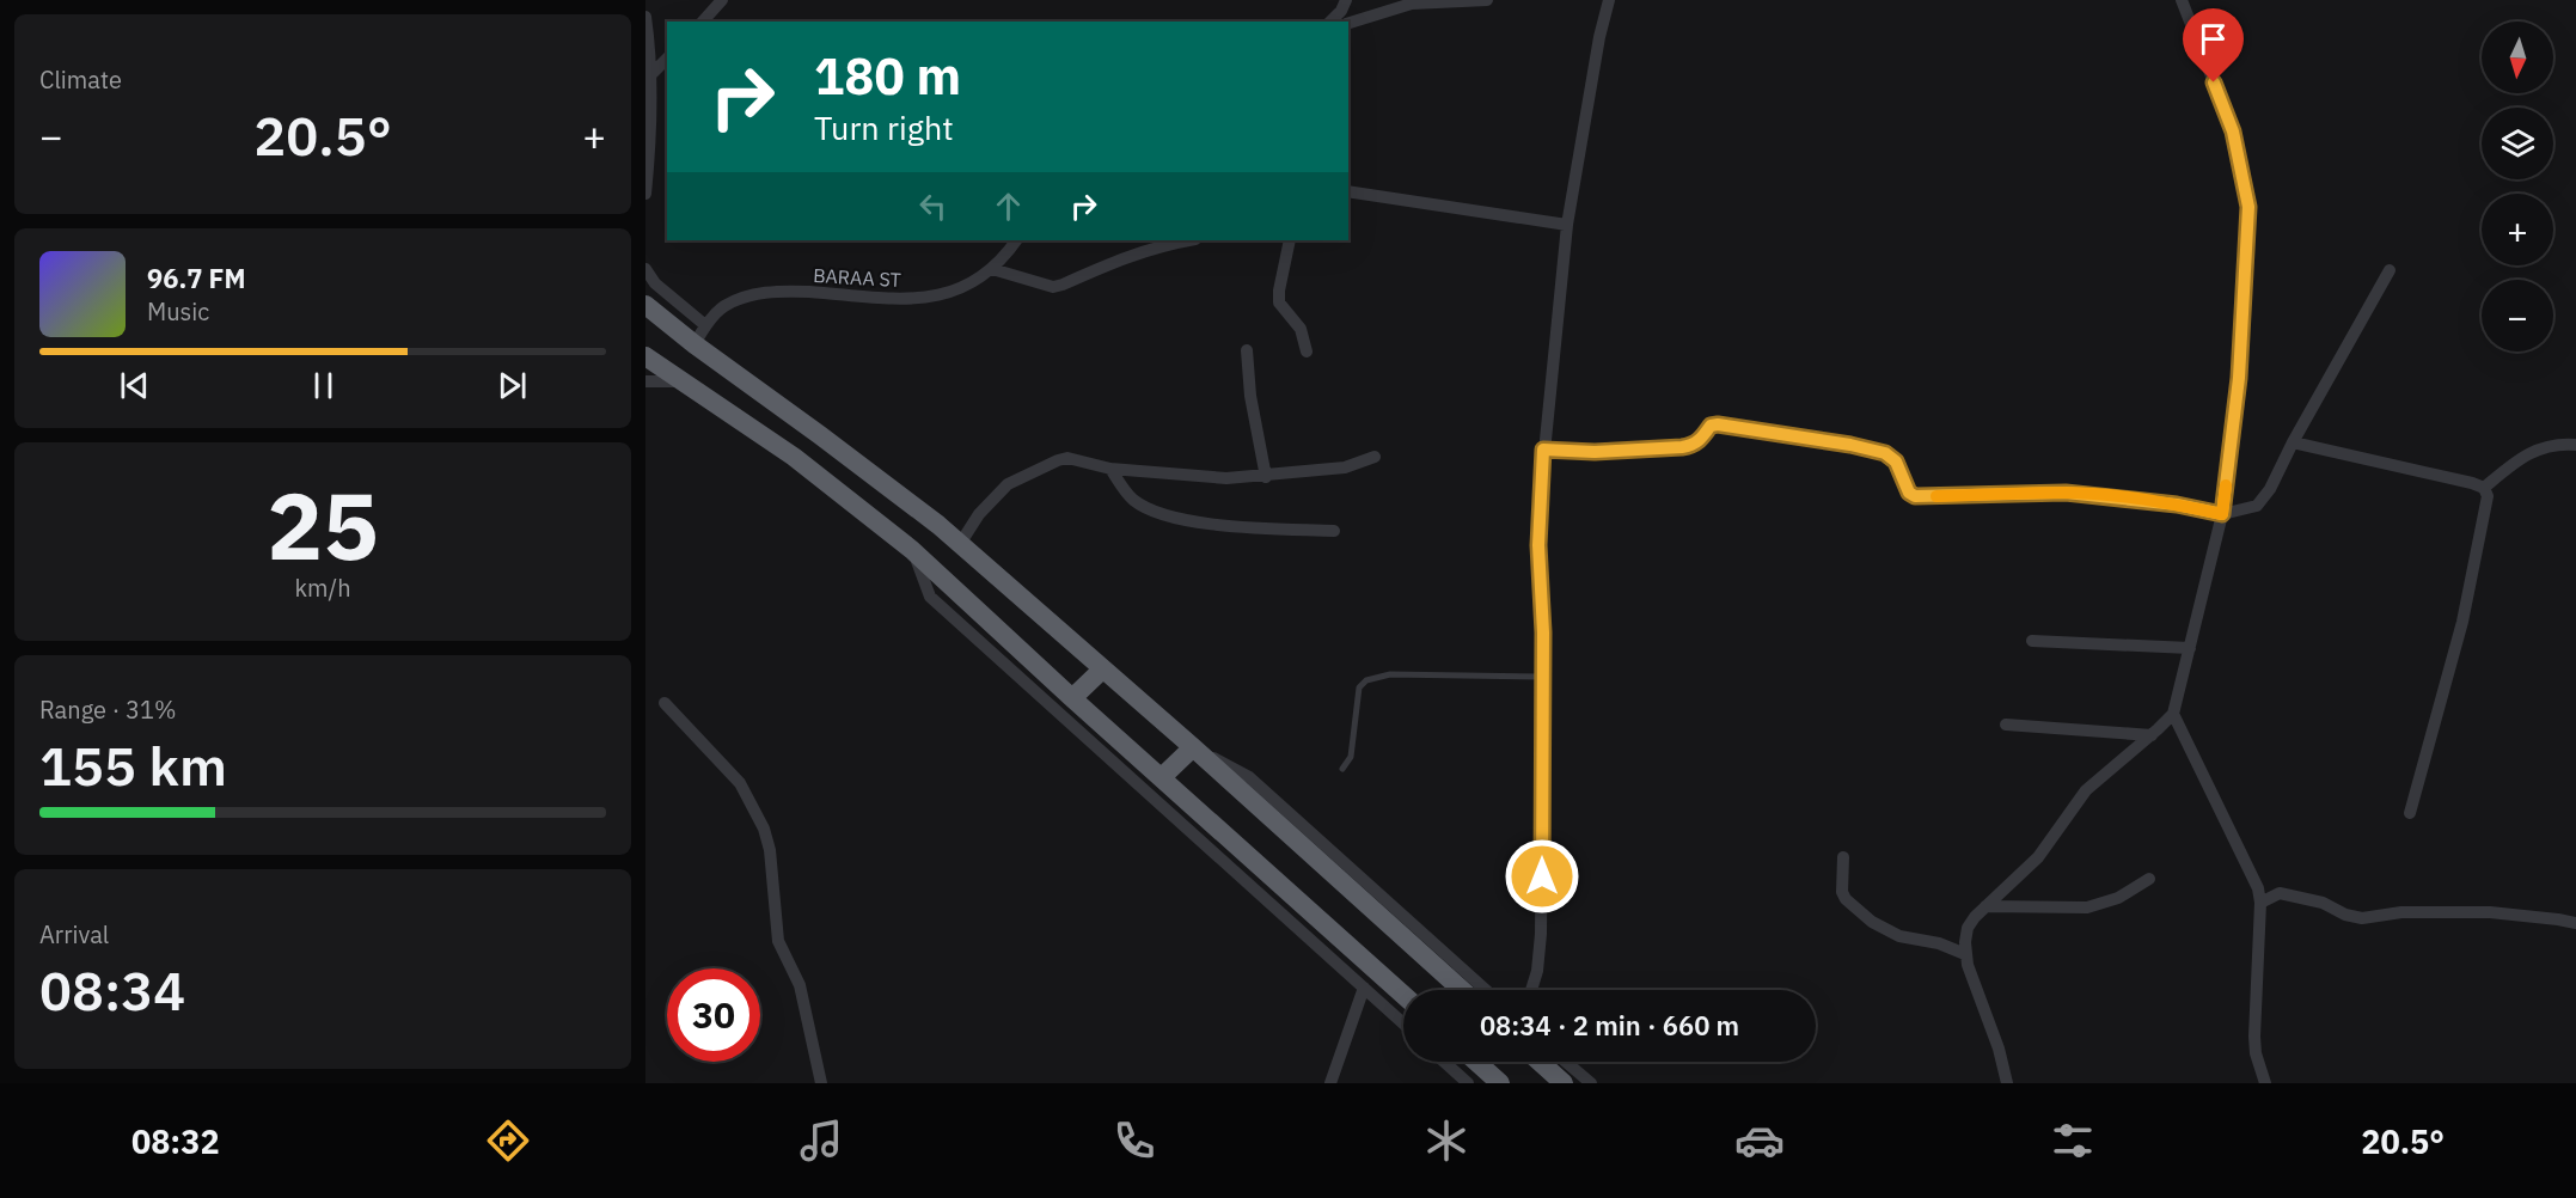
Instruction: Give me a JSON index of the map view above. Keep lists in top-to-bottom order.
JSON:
{
  "streets": {
    "street": ["BARAA ST"]
  },
  "north": "bottom",
  "page": {
    "tile": [
      "Climate",
      ["25", "km/h"],
      ["Range · 31%", "155 km"],
      ["Arrival", "08:34"]
    ],
    "map_buttons": ["+", "−"],
    "turn": ["180 m", "Turn right"],
    "heat": ["−", "20.5°", "+"],
    "song": ["96.7 FM", "Music"],
    "limit": "30",
    "trip": "08:34 · 2 min · 660 m",
    "tabs": ["08:32", "20.5°"]
  }
}
